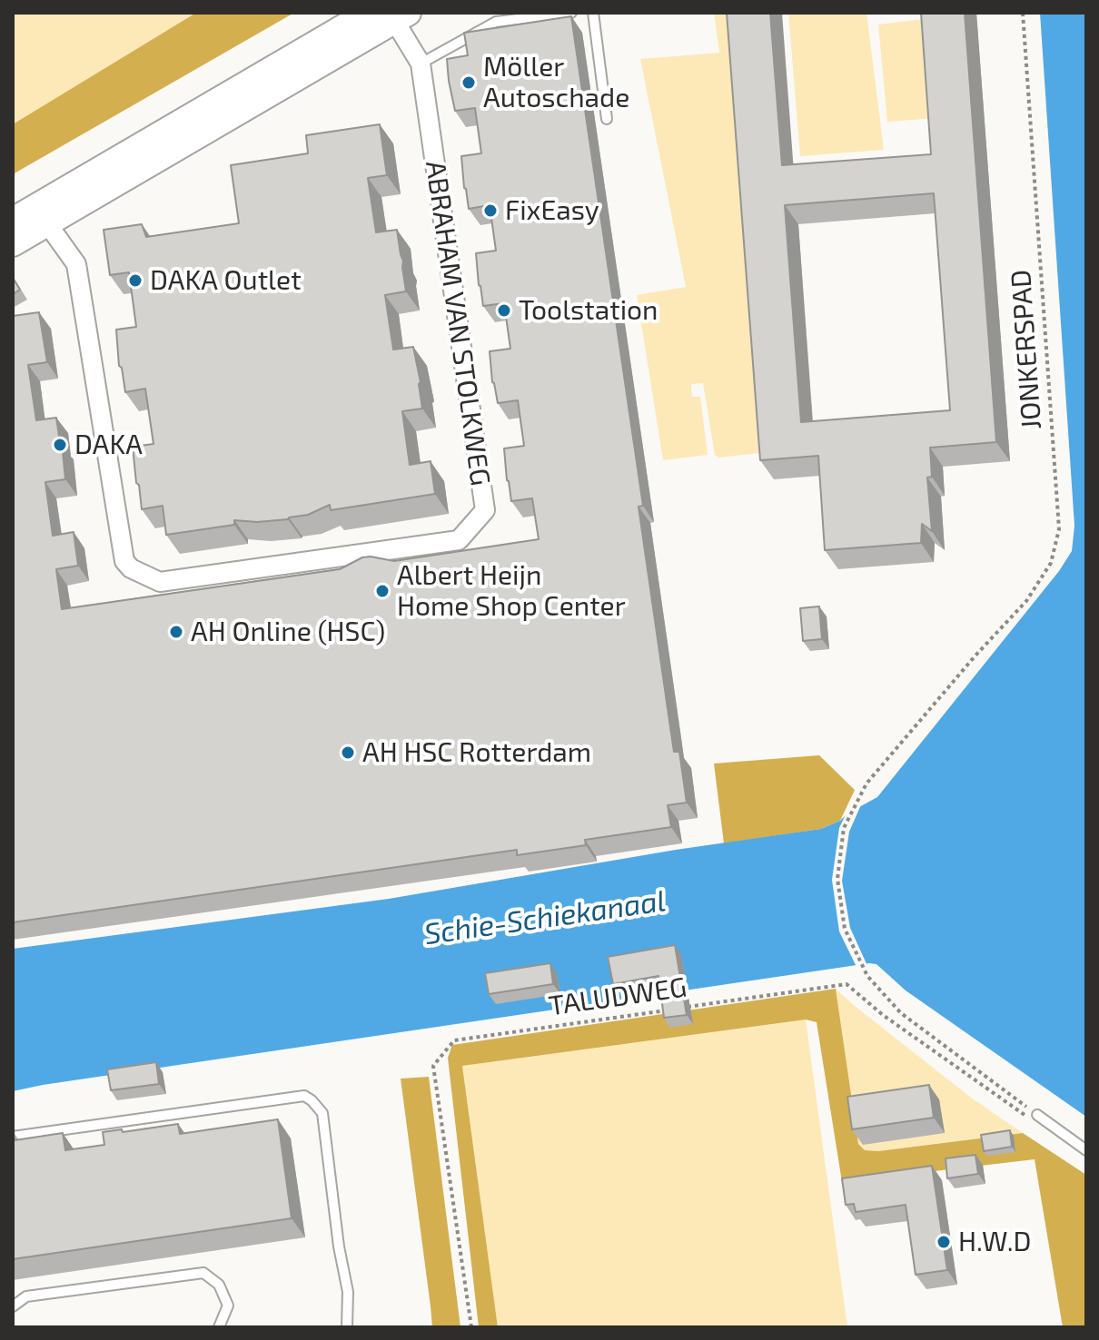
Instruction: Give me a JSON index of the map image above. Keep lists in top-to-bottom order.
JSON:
{
  "streets": {
    "street": ["ABRAHAM VAN STOLKWEG"],
    "path": ["JONKERSPAD", "TALUDWEG"]
  },
  "crossings": [
    ["JONKERSPAD", "TALUDWEG"]
  ],
  "water": ["Schie-Schiekanaal"],
  "places": [
    "Möller Autoschade",
    "FixEasy",
    "DAKA Outlet",
    "Toolstation",
    "DAKA",
    "Albert Heijn Home Shop Center",
    "AH Online (HSC)",
    "AH HSC Rotterdam",
    "H.W.D"
  ]
}
